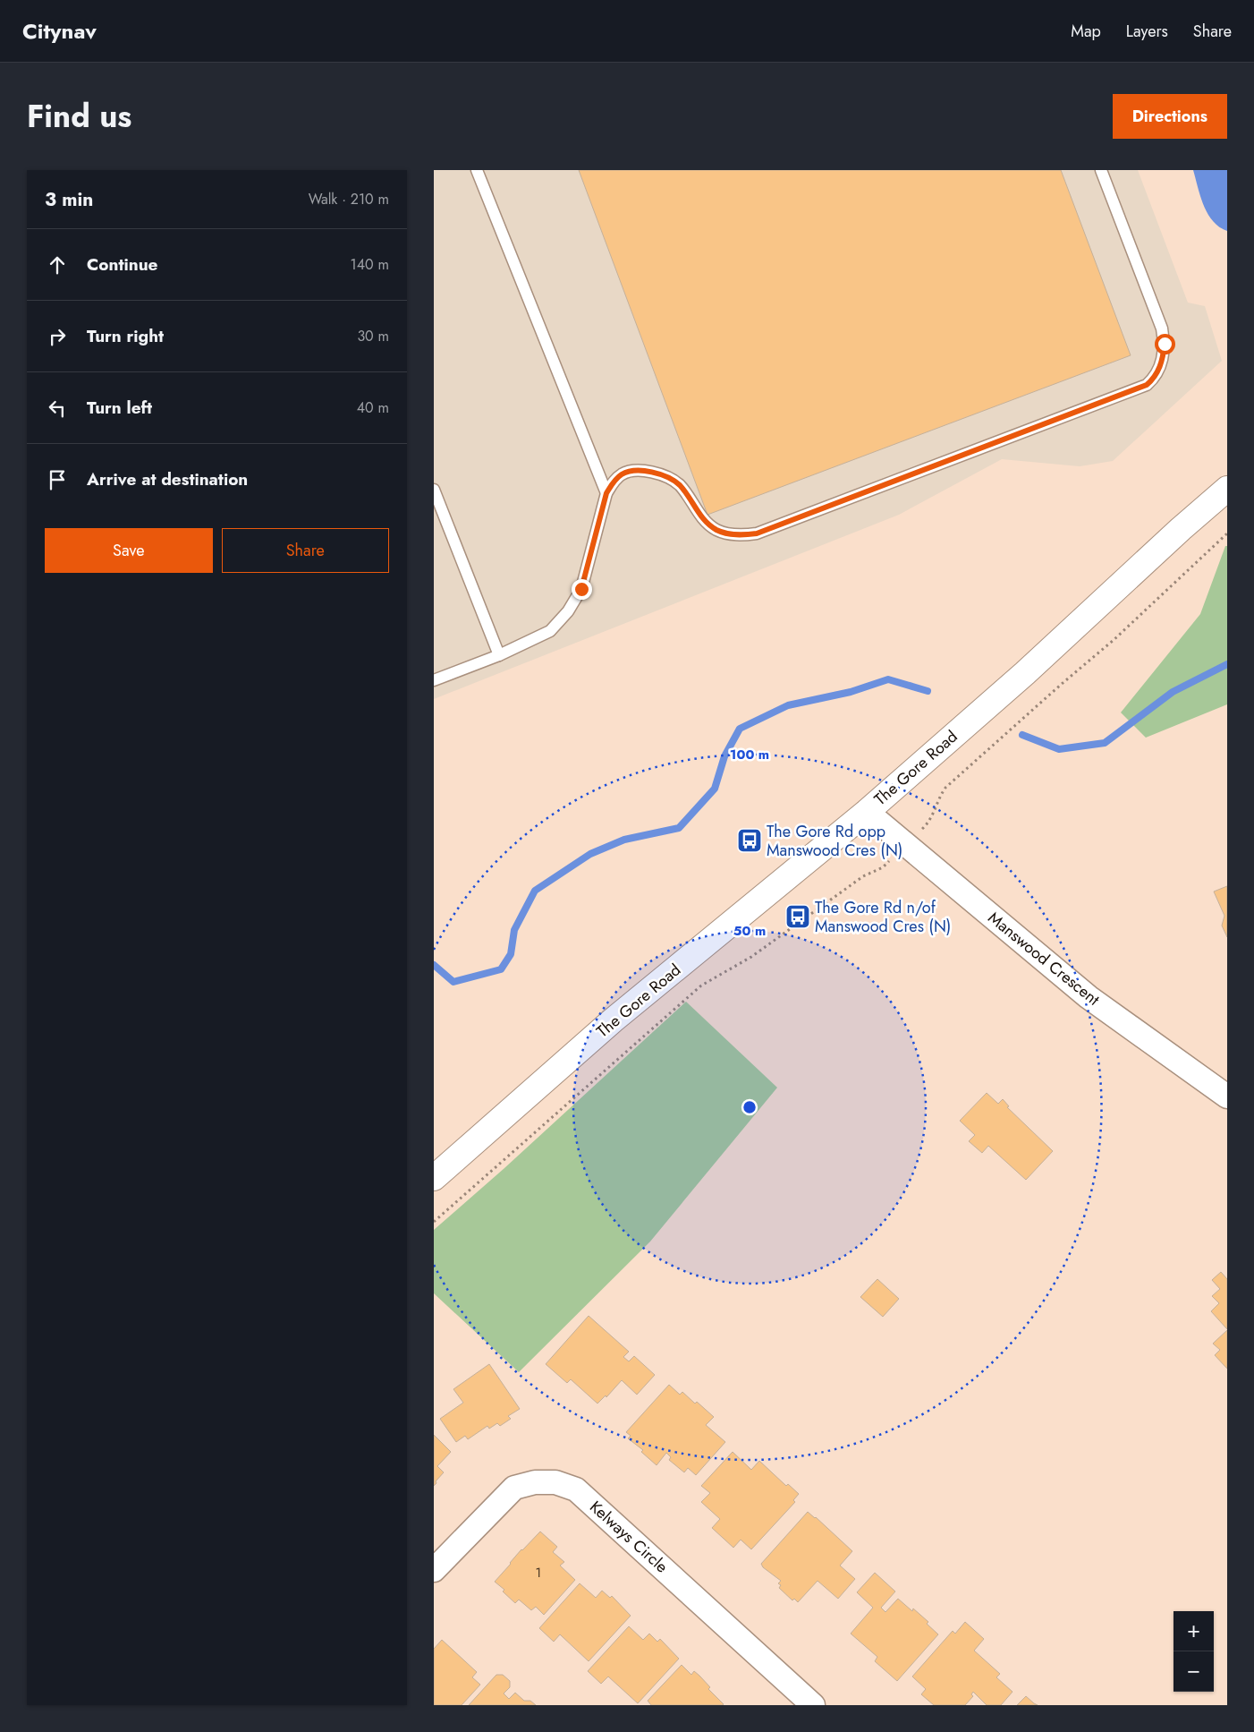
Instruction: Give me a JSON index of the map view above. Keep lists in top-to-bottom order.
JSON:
{
  "streets": {
    "main road": ["The Gore Road"],
    "street": ["Manswood Crescent", "Kelways Circle"]
  },
  "crossings": [
    ["The Gore Road", "Manswood Crescent"]
  ],
  "places": {
    "bus stop": ["The Gore Rd opp Manswood Cres (N)", "The Gore Rd n/of Manswood Cres (N)"]
  },
  "house_numbers": ["1"],
  "page": {
    "header": "Citynav",
    "nav": ["Map", "Layers", "Share"],
    "title": "Find us",
    "buttons": [
      "Directions",
      ["Save", "Share"]
    ],
    "heading": ["3 min", "Walk · 210 m"],
    "list": [
      ["Continue", "140 m"],
      ["Turn right", "30 m"],
      ["Turn left", "40 m"],
      "Arrive at destination"
    ],
    "map_buttons": ["+", "−"]
  },
  "rings": ["100 m", "50 m"]
}
